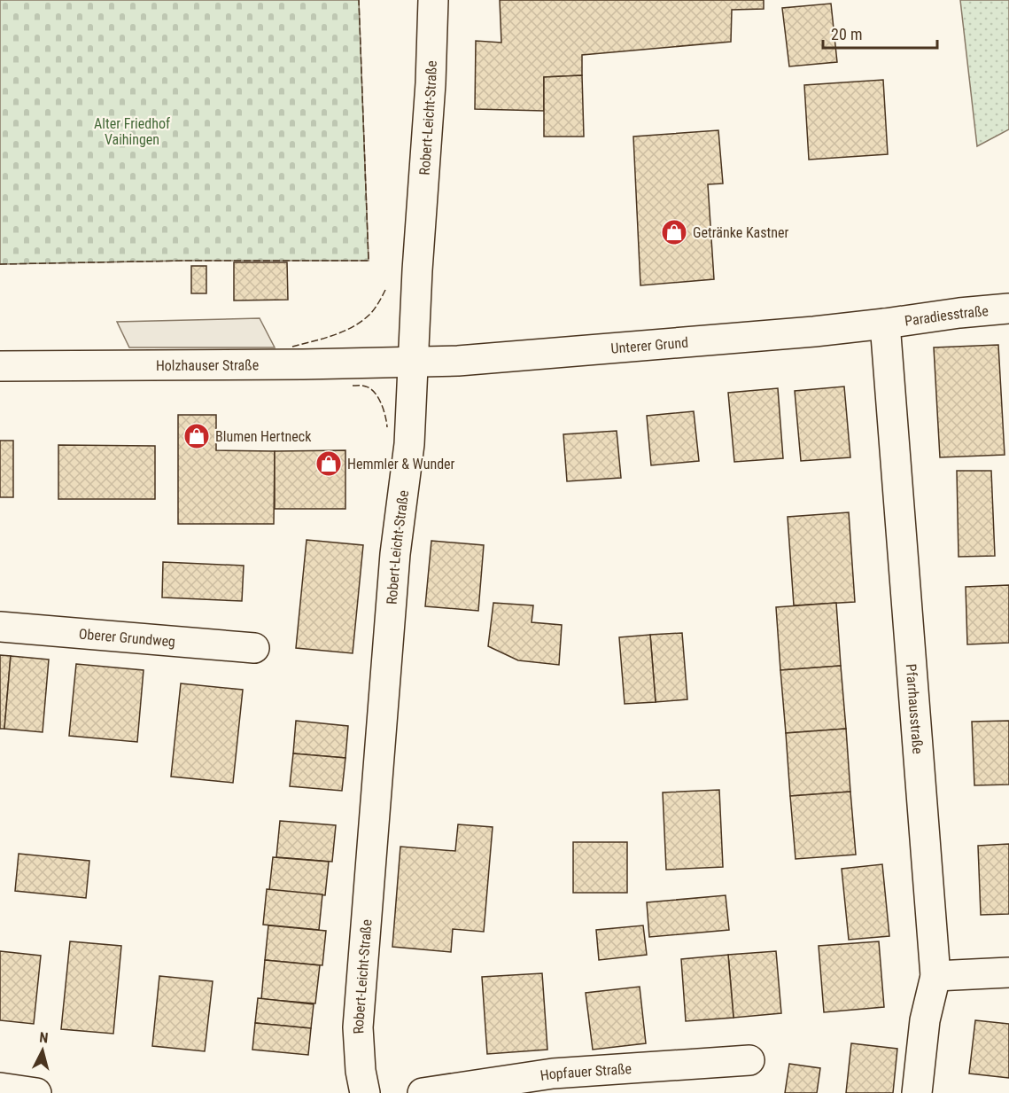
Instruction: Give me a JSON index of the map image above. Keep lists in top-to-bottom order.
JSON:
{
  "streets": {
    "street": [
      "Robert-Leicht-Straße",
      "Paradiesstraße",
      "Unterer Grund",
      "Holzhauser Straße",
      "Oberer Grundweg",
      "Pfarrhausstraße",
      "Hopfauer Straße"
    ]
  },
  "crossings": [
    ["Robert-Leicht-Straße", "Unterer Grund"],
    ["Robert-Leicht-Straße", "Holzhauser Straße"],
    ["Paradiesstraße", "Unterer Grund"],
    ["Paradiesstraße", "Pfarrhausstraße"],
    ["Unterer Grund", "Holzhauser Straße"],
    ["Unterer Grund", "Pfarrhausstraße"]
  ],
  "parks": ["Alter Friedhof Vaihingen"],
  "places": {
    "shop": ["Getränke Kastner", "Blumen Hertneck", "Hemmler & Wunder"]
  },
  "scale_bar": "20 m",
  "north": "top"
}
